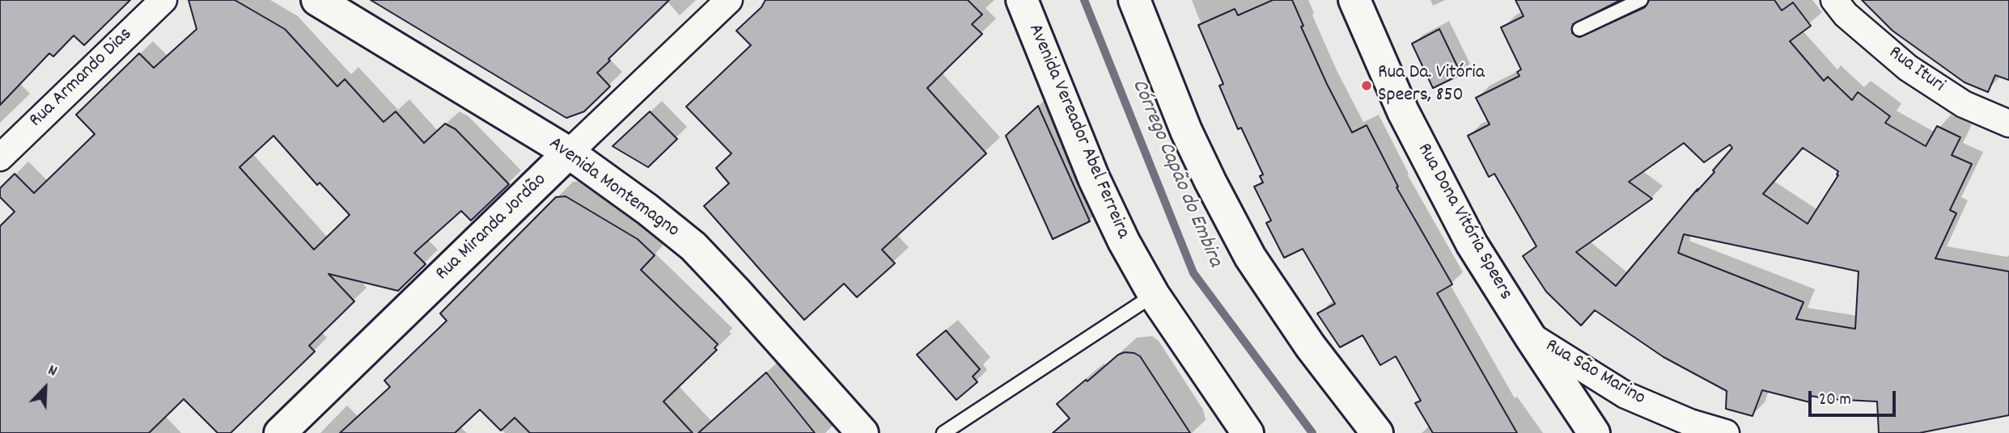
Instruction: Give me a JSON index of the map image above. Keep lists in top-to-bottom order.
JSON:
{
  "streets": {
    "street": [
      "Rua Ituri",
      "Rua Armando Dias",
      "Avenida Vereador Abel Ferreira",
      "Avenida Montemagno",
      "Rua Dona Vitória Speers",
      "Rua Miranda Jordão",
      "Rua São Marino"
    ]
  },
  "crossings": [
    ["Avenida Montemagno", "Rua Miranda Jordão"],
    ["Rua Dona Vitória Speers", "Rua São Marino"]
  ],
  "water": ["Córrego Capão do Embira"],
  "places": ["Rua Da. Vitória Speers, 850"],
  "scale_bar": "20 m",
  "north": "top right"
}
